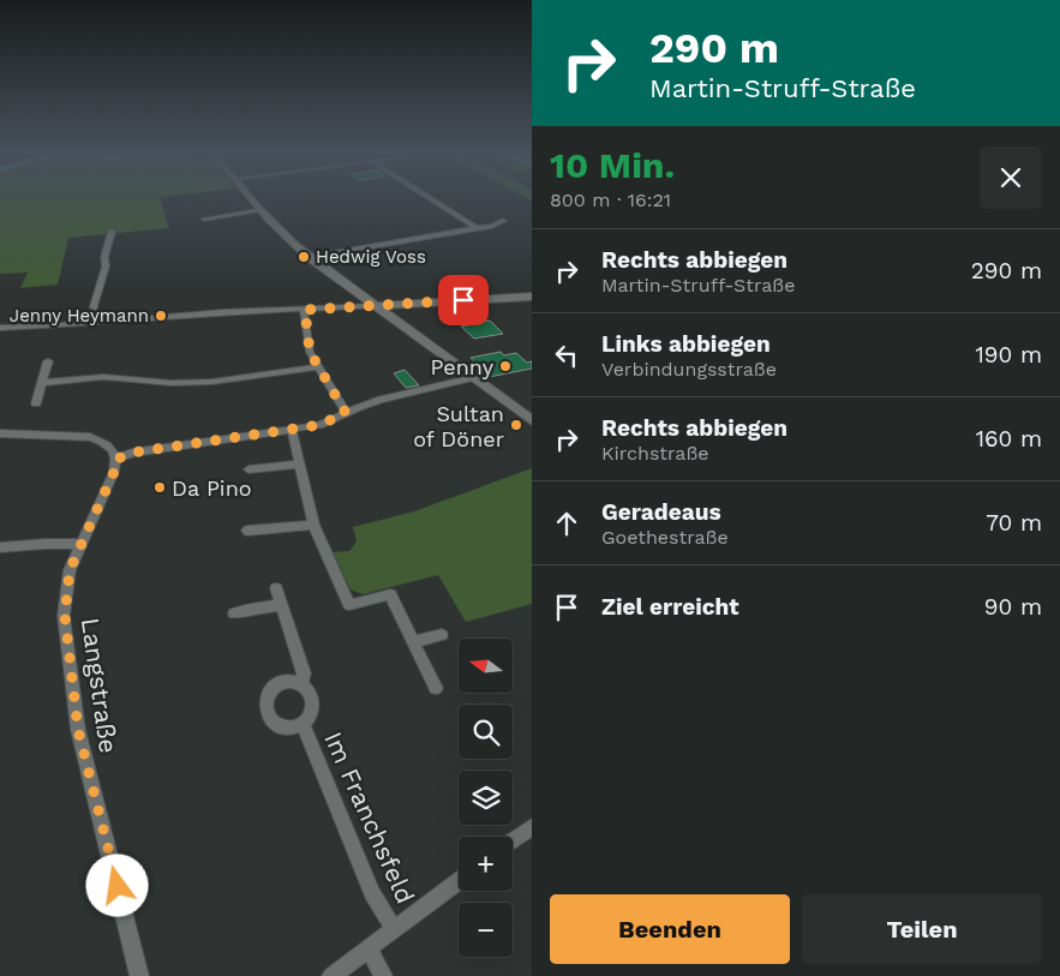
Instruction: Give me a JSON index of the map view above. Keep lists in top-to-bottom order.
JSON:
{
  "streets": {
    "street": ["Langstraße", "Im Franchsfeld"]
  },
  "places": [
    "Hedwig Voss",
    "Jenny Heymann",
    "Penny",
    "Sultan of Döner",
    "Da Pino"
  ],
  "north": "left",
  "page": {
    "turn": ["290 m", "Martin-Struff-Straße"],
    "heading": ["10 Min.", "800 m · 16:21"],
    "list": [
      {
        "name": "Rechts abbiegen",
        "note": "Martin-Struff-Straße",
        "value": "290 m"
      },
      {
        "name": "Links abbiegen",
        "note": "Verbindungsstraße",
        "value": "190 m"
      },
      {
        "name": "Rechts abbiegen",
        "note": "Kirchstraße",
        "value": "160 m"
      },
      {
        "name": "Geradeaus",
        "note": "Goethestraße",
        "value": "70 m"
      },
      {
        "name": "Ziel erreicht",
        "value": "90 m"
      }
    ],
    "map_buttons": ["+", "−"],
    "buttons": ["Beenden", "Teilen"]
  }
}
